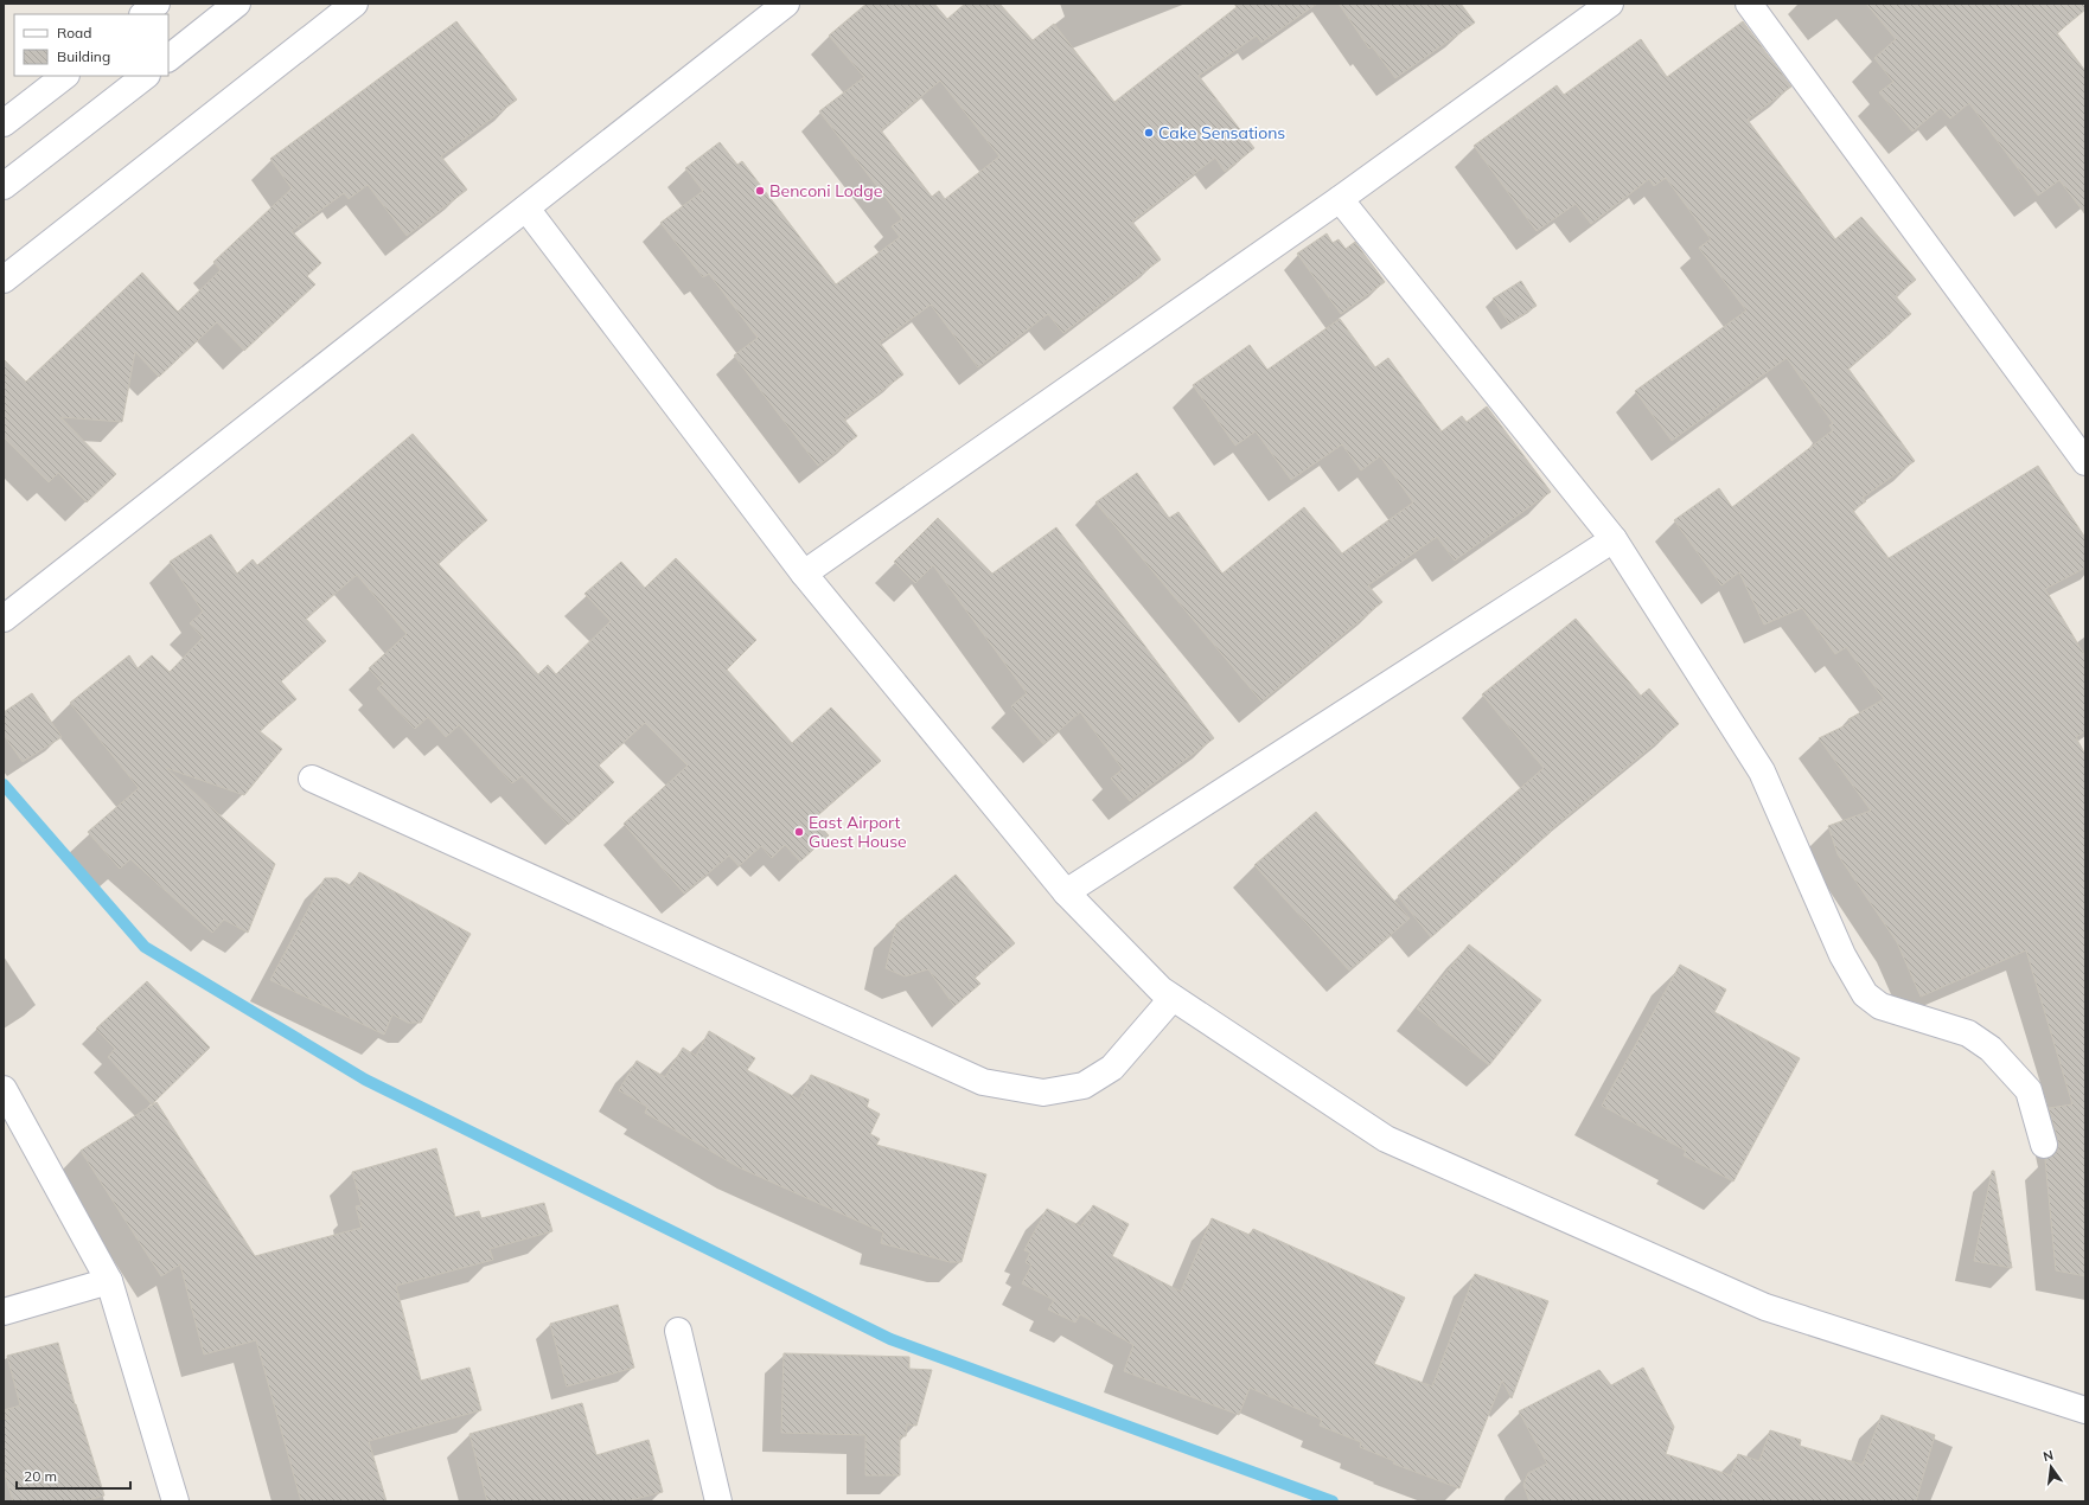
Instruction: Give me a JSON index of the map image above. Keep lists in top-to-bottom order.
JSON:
{
  "places": ["Cake Sensations", "Benconi Lodge", "East Airport Guest House"],
  "legend": ["Road", "Building"],
  "scale_bar": "20 m",
  "north": "top"
}
